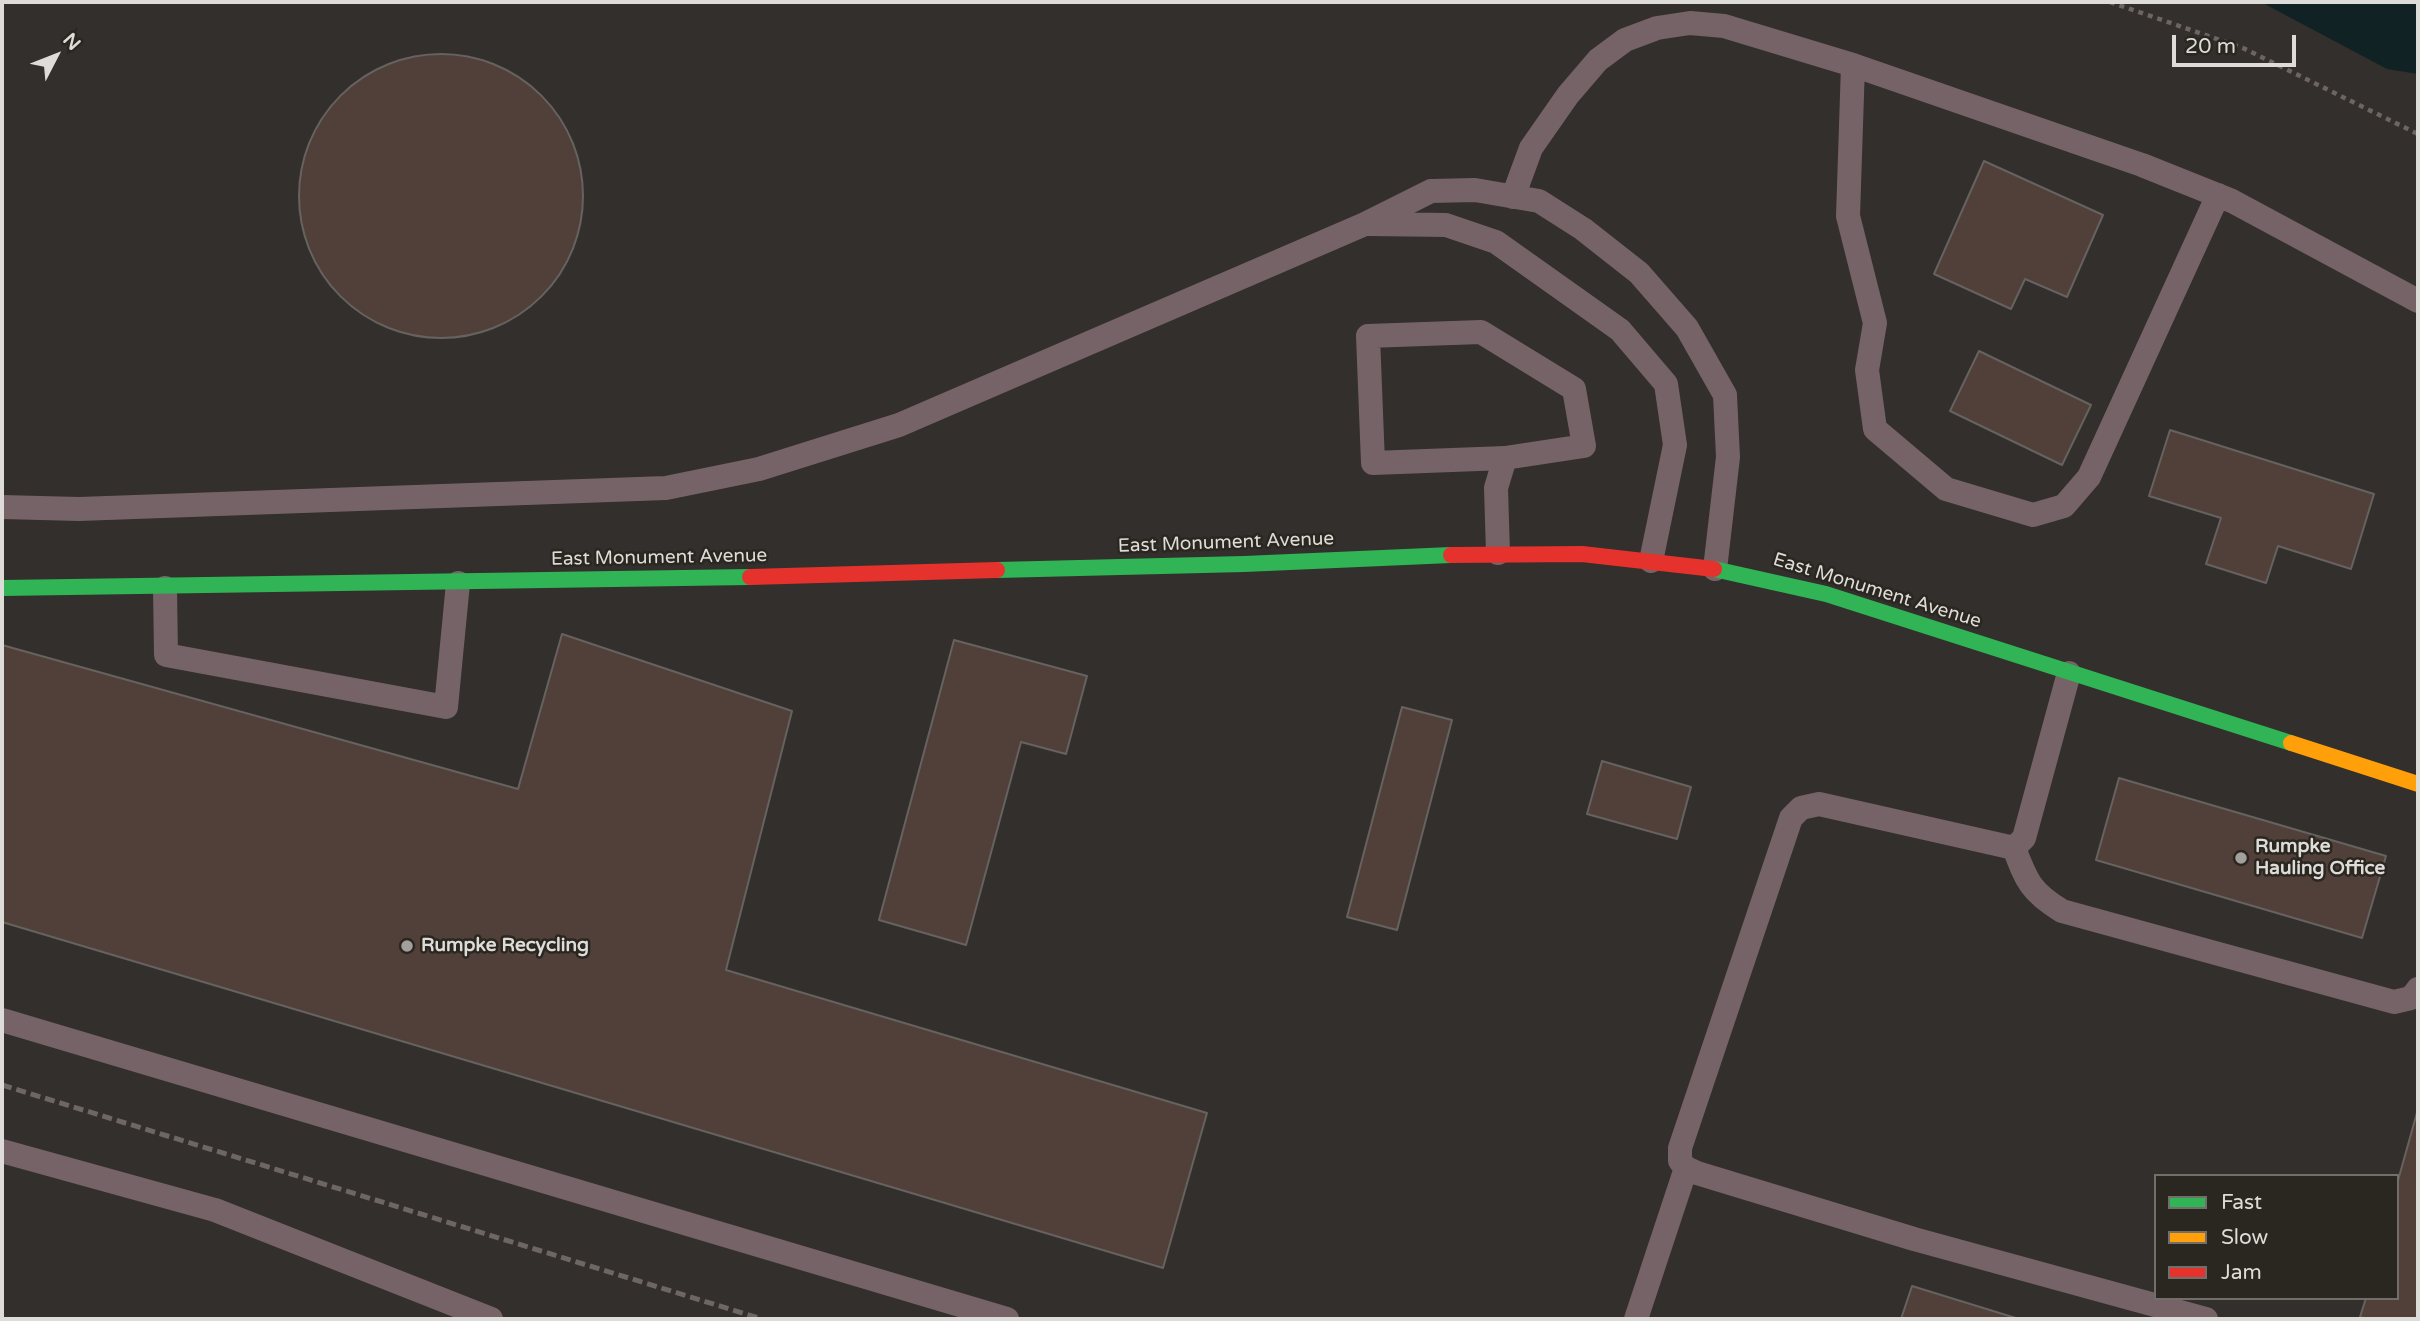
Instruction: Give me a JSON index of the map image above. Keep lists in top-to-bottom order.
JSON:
{
  "streets": {
    "street": ["East Monument Avenue"]
  },
  "places": ["Rumpke Hauling Office", "Rumpke Recycling"],
  "legend": ["Fast", "Slow", "Jam"],
  "scale_bar": "20 m",
  "north": "top right"
}
